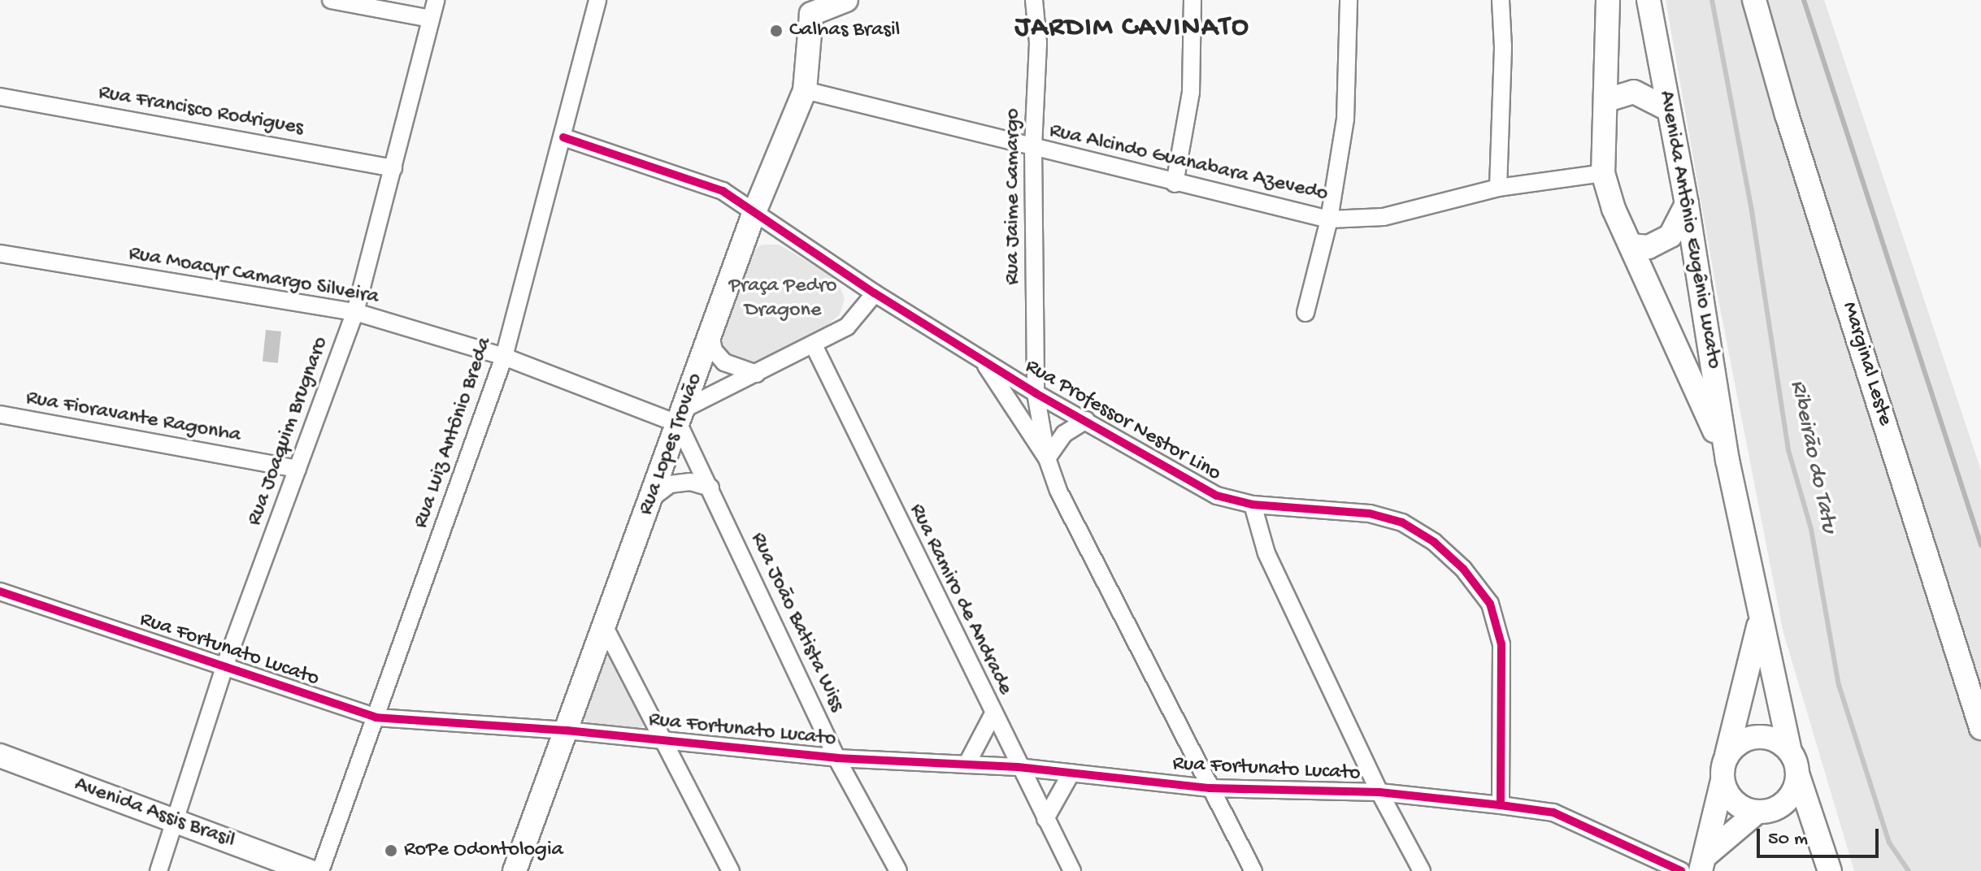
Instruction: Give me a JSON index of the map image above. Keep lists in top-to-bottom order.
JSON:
{
  "streets": {
    "main road": [
      "Avenida Antônio Eugênio Lucato",
      "Marginal Leste",
      "Rua Lopes Trovão",
      "Avenida Assis Brasil"
    ],
    "street": [
      "Rua Francisco Rodrigues",
      "Rua Alcindo Guanabara Azevedo",
      "Rua Jaime Camargo",
      "Rua Moacyr Camargo Silveira",
      "Rua Fioravante Ragonha",
      "Rua Professor Nestor Lino",
      "Rua Joaquim Brugnaro",
      "Rua Luiz Antônio Breda",
      "Rua Ramiro de Andrade",
      "Rua João Batista Wiss",
      "Rua Fortunato Lucato"
    ]
  },
  "crossings": [
    ["Rua Francisco Rodrigues", "Rua Joaquim Brugnaro"],
    ["Rua Alcindo Guanabara Azevedo", "Rua Jaime Camargo"],
    ["Rua Alcindo Guanabara Azevedo", "Avenida Antônio Eugênio Lucato"],
    ["Rua Alcindo Guanabara Azevedo", "Rua Lopes Trovão"],
    ["Rua Jaime Camargo", "Rua Professor Nestor Lino"],
    ["Rua Moacyr Camargo Silveira", "Rua Joaquim Brugnaro"],
    ["Rua Moacyr Camargo Silveira", "Rua Luiz Antônio Breda"],
    ["Rua Moacyr Camargo Silveira", "Rua Lopes Trovão"],
    ["Rua Moacyr Camargo Silveira", "Rua João Batista Wiss"],
    ["Rua Fioravante Ragonha", "Rua Joaquim Brugnaro"],
    ["Rua Professor Nestor Lino", "Rua Luiz Antônio Breda"],
    ["Rua Professor Nestor Lino", "Rua Lopes Trovão"],
    ["Rua Professor Nestor Lino", "Rua Fortunato Lucato"],
    ["Rua Joaquim Brugnaro", "Rua Fortunato Lucato"],
    ["Rua Joaquim Brugnaro", "Avenida Assis Brasil"],
    ["Rua Luiz Antônio Breda", "Rua Fortunato Lucato"],
    ["Rua Lopes Trovão", "Rua João Batista Wiss"],
    ["Rua Lopes Trovão", "Rua Fortunato Lucato"],
    ["Rua Ramiro de Andrade", "Rua Fortunato Lucato"],
    ["Rua João Batista Wiss", "Rua Fortunato Lucato"]
  ],
  "districts": ["JARDIM CAVINATO"],
  "water": ["Ribeirão do Tatu"],
  "parks": ["Praça Pedro Dragone"],
  "places": ["Calhas Brasil", "RoPe Odontologia"],
  "scale_bar": "50 m"
}
